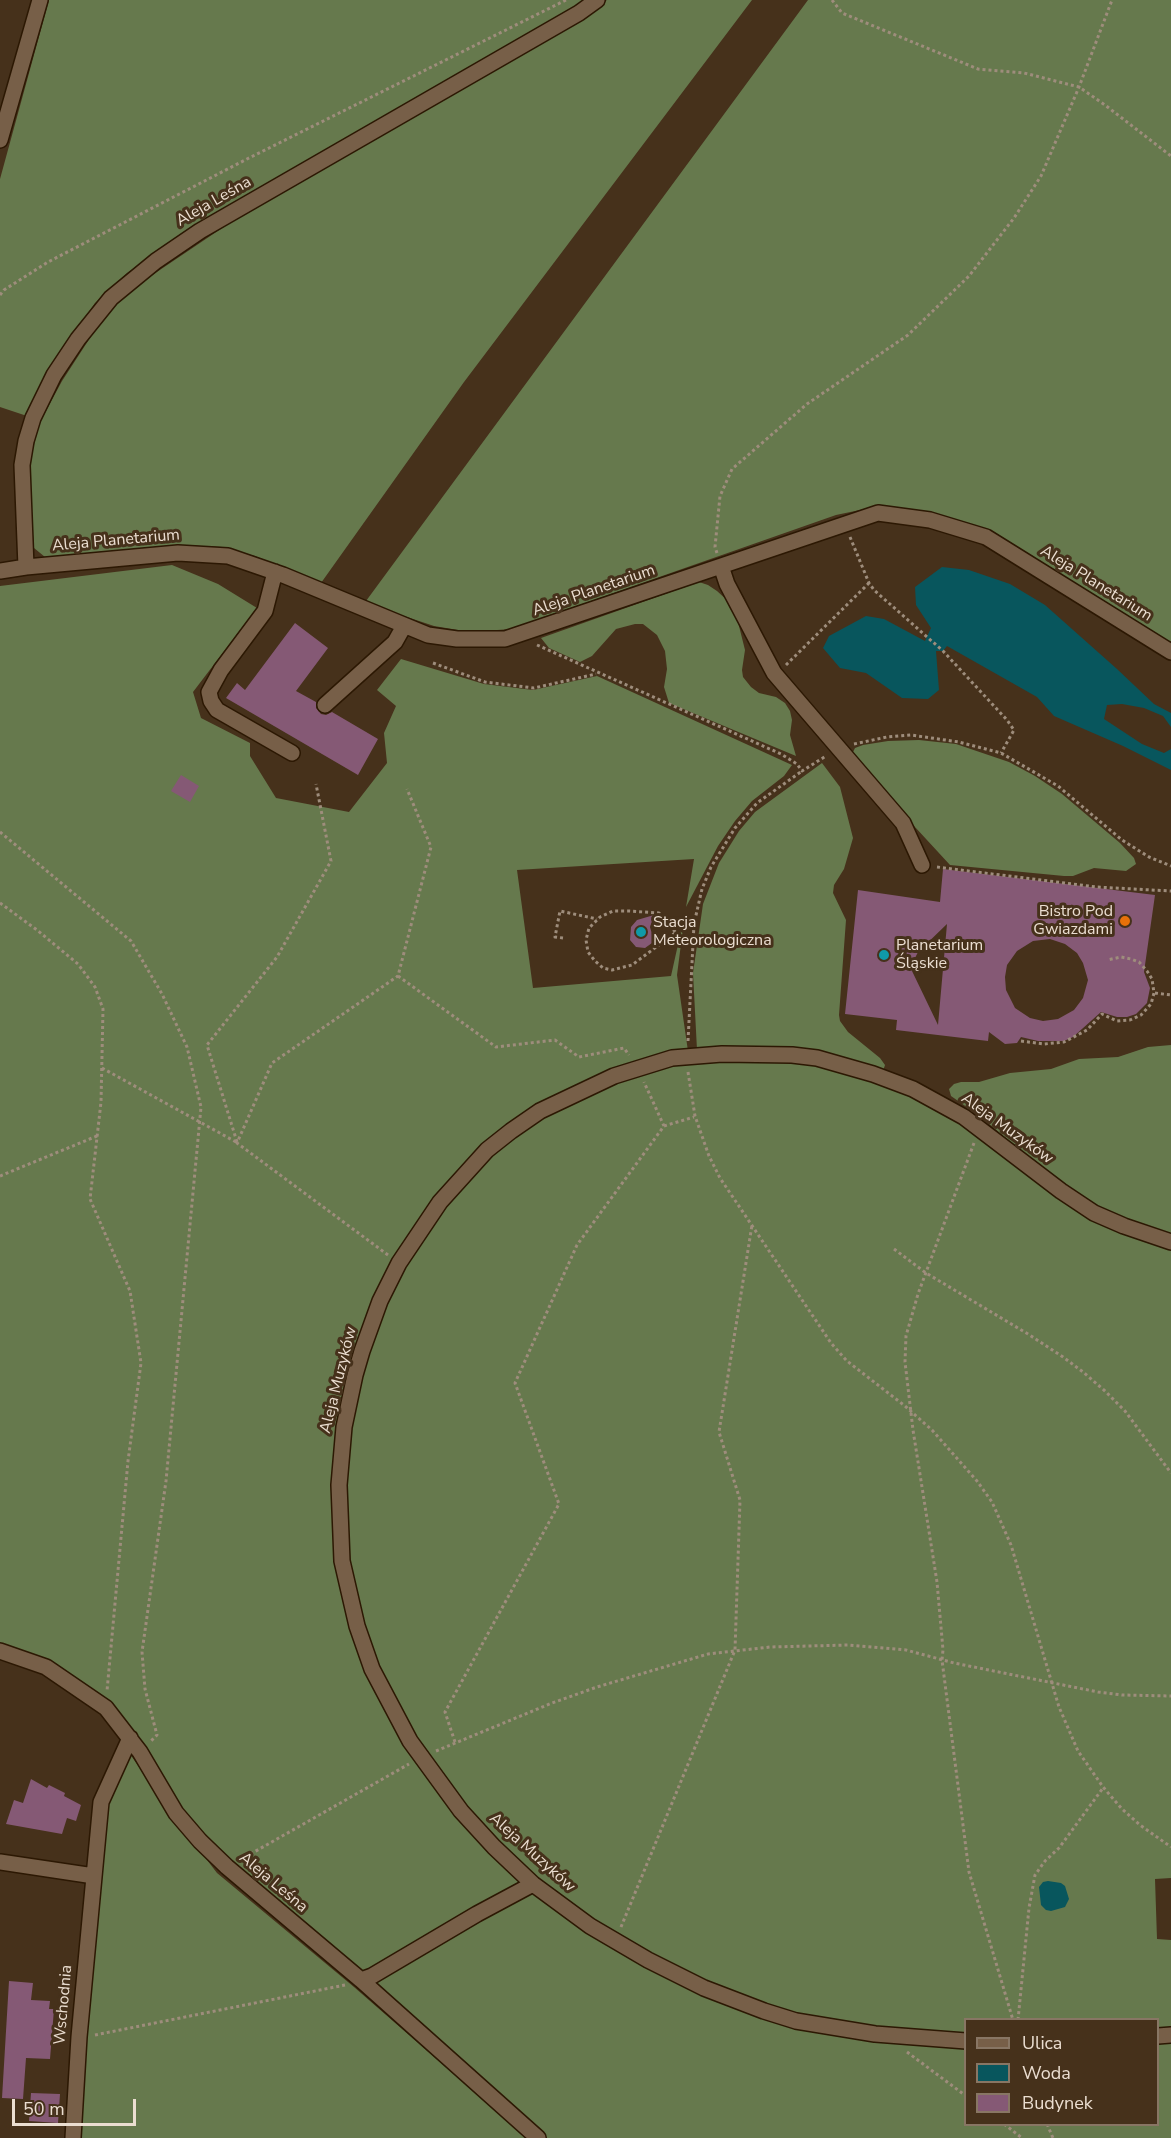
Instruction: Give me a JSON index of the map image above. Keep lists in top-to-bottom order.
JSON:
{
  "streets": {
    "street": [
      "Aleja Leśna",
      "Aleja Planetarium",
      "Aleja Muzyków",
      "Wschodnia"
    ]
  },
  "crossings": [
    ["Aleja Leśna", "Aleja Planetarium"],
    ["Aleja Leśna", "Wschodnia"]
  ],
  "places": ["Bistro Pod Gwiazdami", "Stacja Meteorologiczna", "Planetarium Śląskie"],
  "legend": ["Ulica", "Woda", "Budynek"],
  "scale_bar": "50 m"
}
